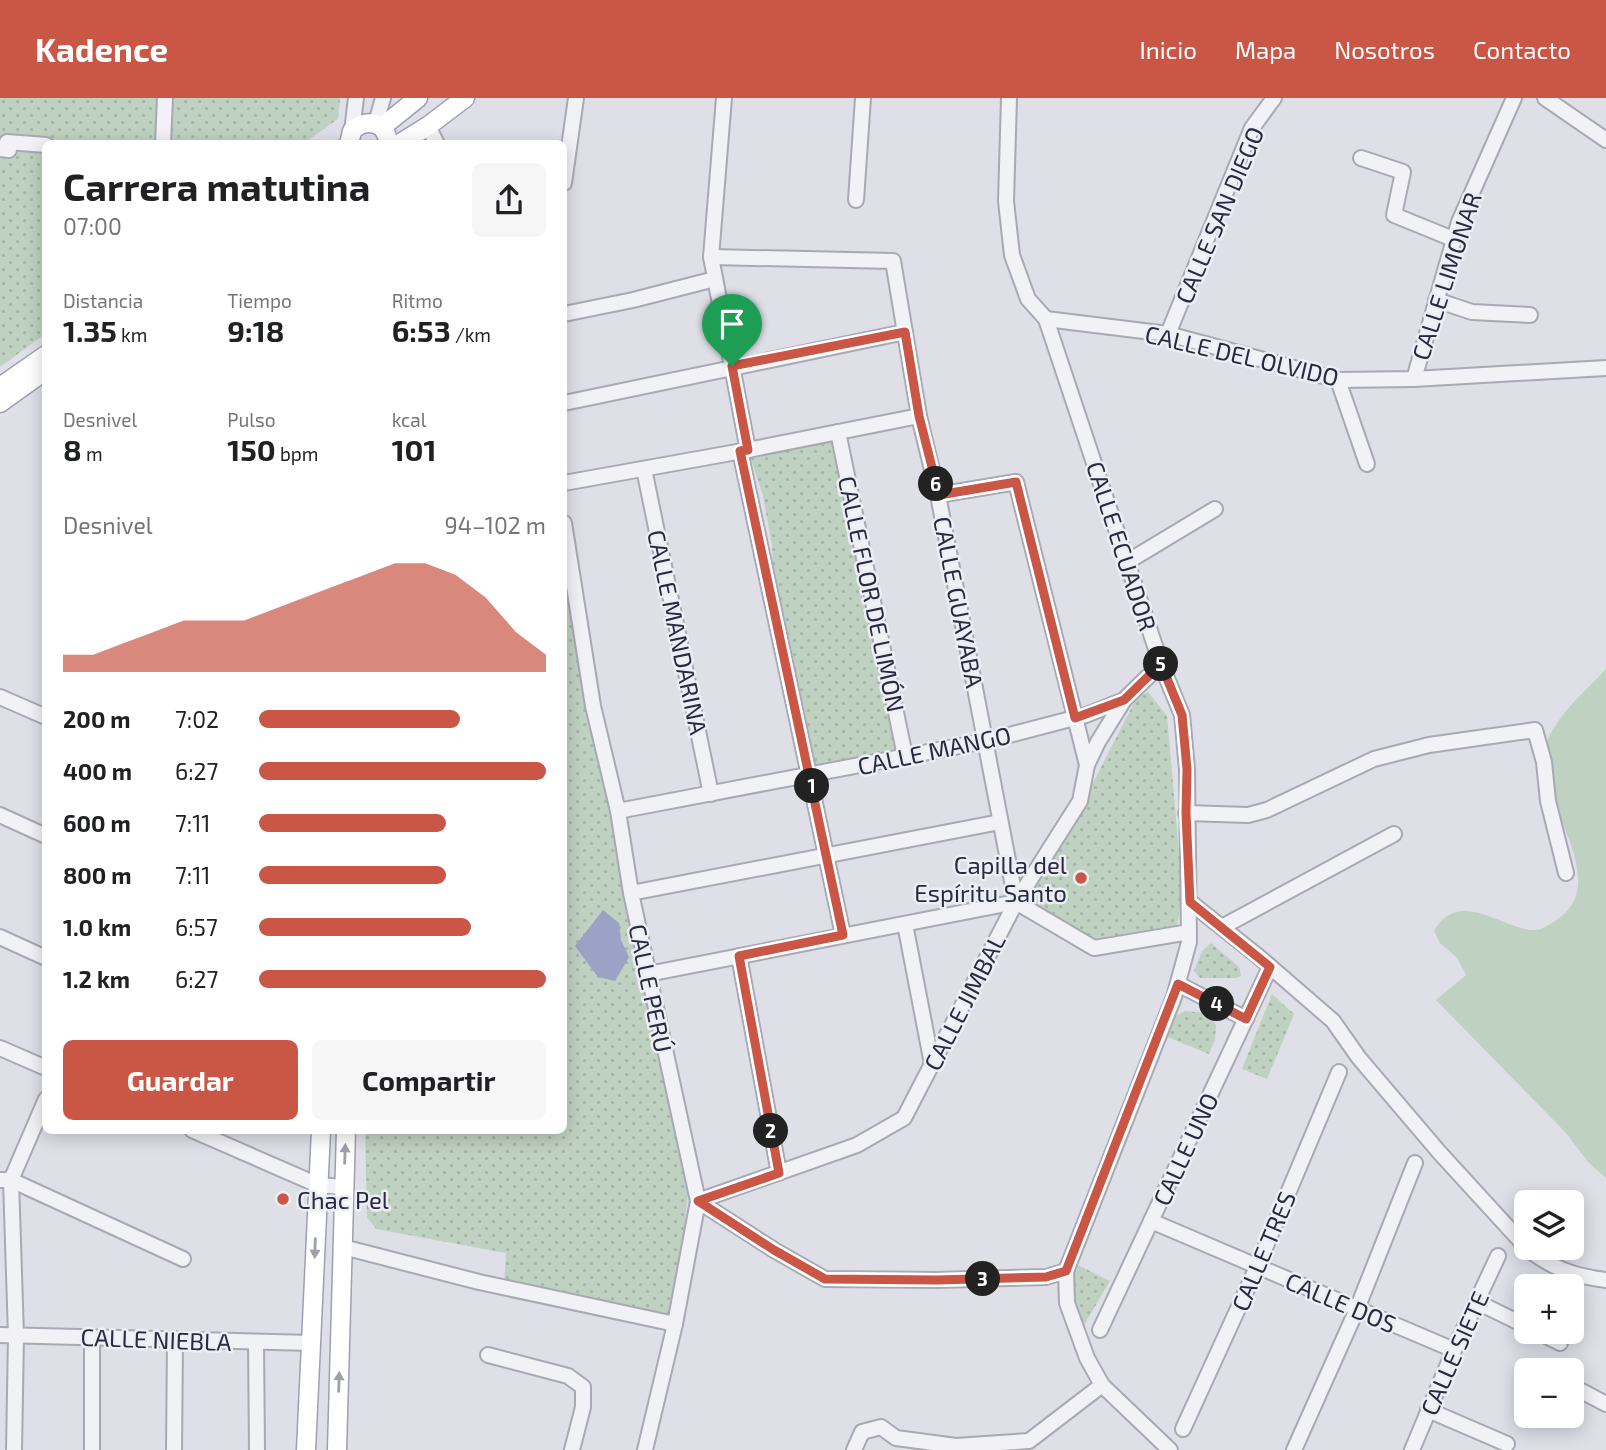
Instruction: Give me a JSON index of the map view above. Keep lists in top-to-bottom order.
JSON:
{
  "streets": {
    "street": [
      "CALLE SAN DIEGO",
      "CALLE LIMONAR",
      "CALLE DEL OLVIDO",
      "CALLE ECUADOR",
      "CALLE FLOR DE LIMÓN",
      "CALLE GUAYABA",
      "CALLE MANDARINA",
      "CALLE MANGO",
      "CALLE PERÚ",
      "CALLE JIMBAL",
      "CALLE UNO",
      "CALLE TRES",
      "CALLE DOS",
      "CALLE NIEBLA",
      "CALLE SIETE"
    ]
  },
  "crossings": [
    ["CALLE SAN DIEGO", "CALLE DEL OLVIDO"],
    ["CALLE LIMONAR", "CALLE DEL OLVIDO"],
    ["CALLE DEL OLVIDO", "CALLE ECUADOR"],
    ["CALLE ECUADOR", "CALLE JIMBAL"],
    ["CALLE FLOR DE LIMÓN", "CALLE MANGO"],
    ["CALLE GUAYABA", "CALLE MANGO"],
    ["CALLE GUAYABA", "CALLE JIMBAL"],
    ["CALLE MANDARINA", "CALLE MANGO"],
    ["CALLE MANGO", "CALLE PERÚ"],
    ["CALLE MANGO", "CALLE JIMBAL"],
    ["CALLE PERÚ", "CALLE JIMBAL"],
    ["CALLE UNO", "CALLE DOS"],
    ["CALLE TRES", "CALLE DOS"],
    ["CALLE DOS", "CALLE SIETE"]
  ],
  "places": ["Capilla del Espíritu Santo", "Chac Pel"],
  "page": {
    "header": "Kadence",
    "nav": [
      "Inicio",
      "Mapa",
      "Nosotros",
      "Contacto"
    ],
    "heading": ["Carrera matutina", "07:00"],
    "stats": [
      ["Distancia", "1.35 km"],
      ["Tiempo", "9:18"],
      ["Ritmo", "6:53 /km"],
      ["Desnivel", "8 m"],
      ["Pulso", "150 bpm"],
      ["kcal", "101"]
    ],
    "pins": [
      "6",
      "5",
      "1",
      "4",
      "2",
      "3"
    ],
    "chart": ["Desnivel", "94–102 m"],
    "list": [
      {
        "name": "200 m",
        "note": "7:02"
      },
      {
        "name": "400 m",
        "note": "6:27"
      },
      {
        "name": "600 m",
        "note": "7:11"
      },
      {
        "name": "800 m",
        "note": "7:11"
      },
      {
        "name": "1.0 km",
        "note": "6:57"
      },
      {
        "name": "1.2 km",
        "note": "6:27"
      }
    ],
    "buttons": ["Guardar", "Compartir"],
    "map_buttons": ["+", "−"]
  }
}
